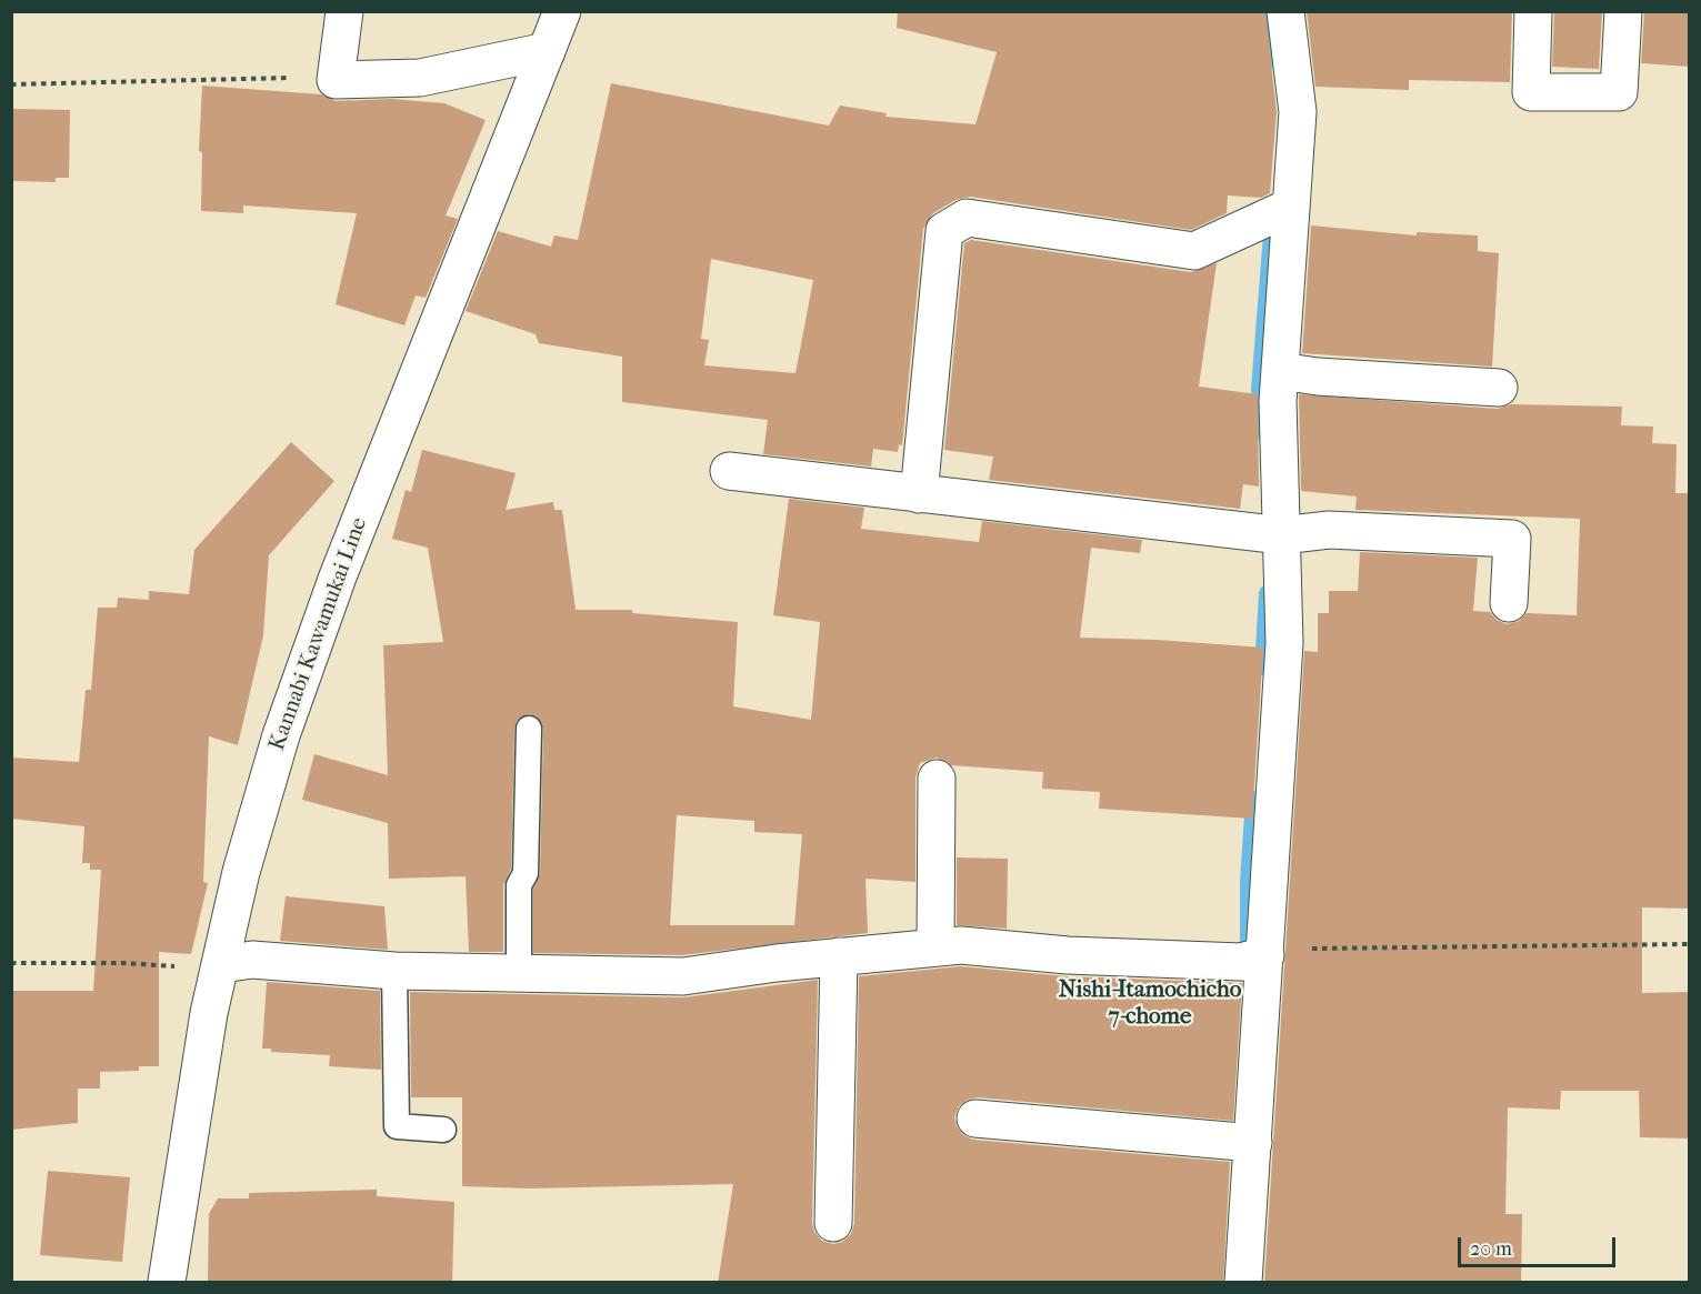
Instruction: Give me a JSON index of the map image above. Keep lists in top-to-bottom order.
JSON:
{
  "streets": {
    "street": ["Kannabi Kawamukai Line"]
  },
  "districts": ["Nishi-Itamochicho 7-chome"],
  "scale_bar": "20 m"
}
